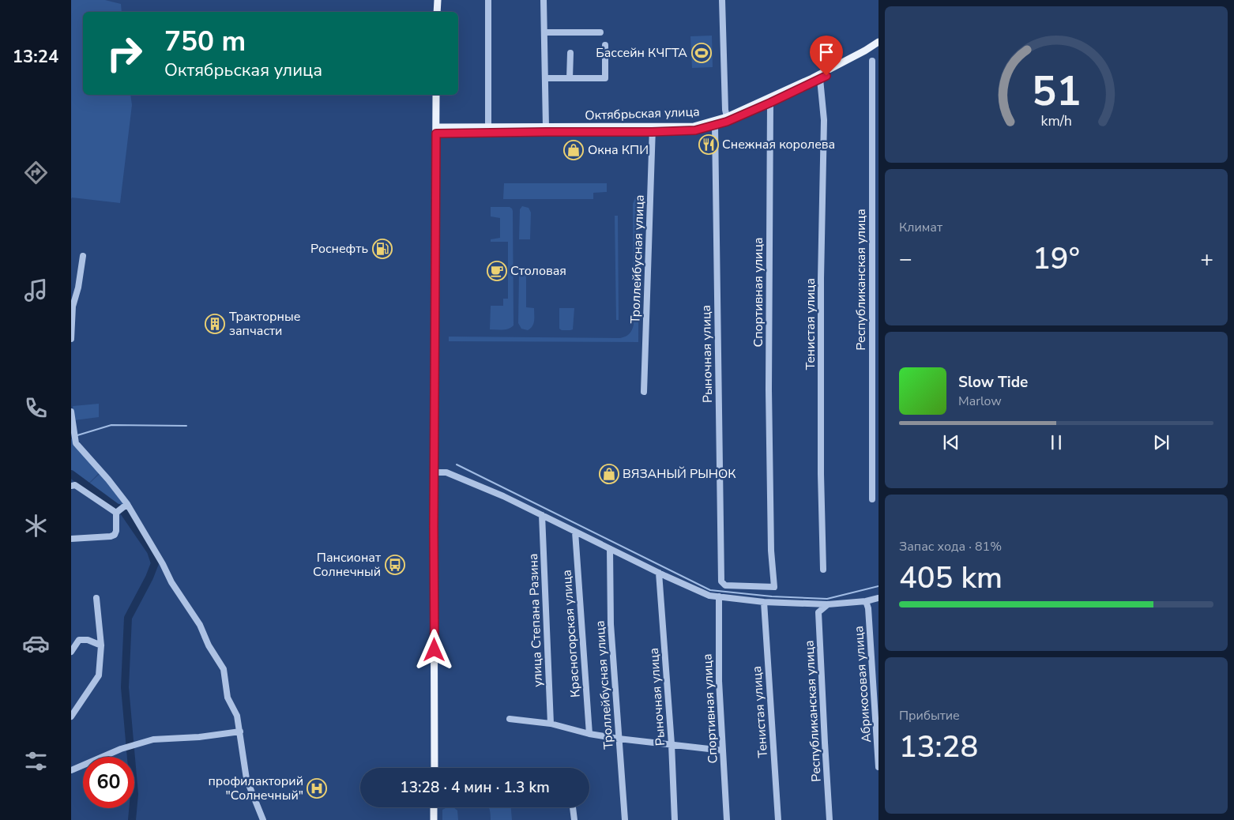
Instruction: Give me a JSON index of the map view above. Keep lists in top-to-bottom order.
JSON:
{
  "streets": {
    "main road": ["Октябрьская улица"],
    "street": [
      "Троллейбусная улица",
      "Республиканская улица",
      "Спортивная улица",
      "Тенистая улица",
      "Рыночная улица",
      "улица Степана Разина",
      "Красногорская улица",
      "Абрикосовая улица"
    ]
  },
  "crossings": [
    ["Октябрьская улица", "Троллейбусная улица"],
    ["Октябрьская улица", "Спортивная улица"],
    ["Октябрьская улица", "Тенистая улица"],
    ["Октябрьская улица", "Рыночная улица"],
    ["Спортивная улица", "Рыночная улица"]
  ],
  "places": {
    "sports": ["Бассейн КЧГТА"],
    "restaurant": ["Снежная королева"],
    "shop": ["Окна КПИ", "ВЯЗАНЫЙ РЫНОК"],
    "fuel station": ["Роснефть"],
    "cafe": ["Столовая"],
    "building": ["Тракторные запчасти"],
    "bus stop": ["Пансионат Солнечный"],
    "hospital": ["профилакторий \"Солнечный\""]
  },
  "page": {
    "tabs": "13:24",
    "turn": ["750 m", "Октябрьская улица"],
    "tile": [
      "Климат",
      ["Запас хода · 81%", "405 km"],
      ["Прибытие", "13:28"]
    ],
    "heat": ["−", "19°", "+"],
    "song": ["Slow Tide", "Marlow"],
    "limit": "60",
    "trip": "13:28 · 4 мин · 1.3 km",
    "gauge": ["51", "km/h"]
  }
}
